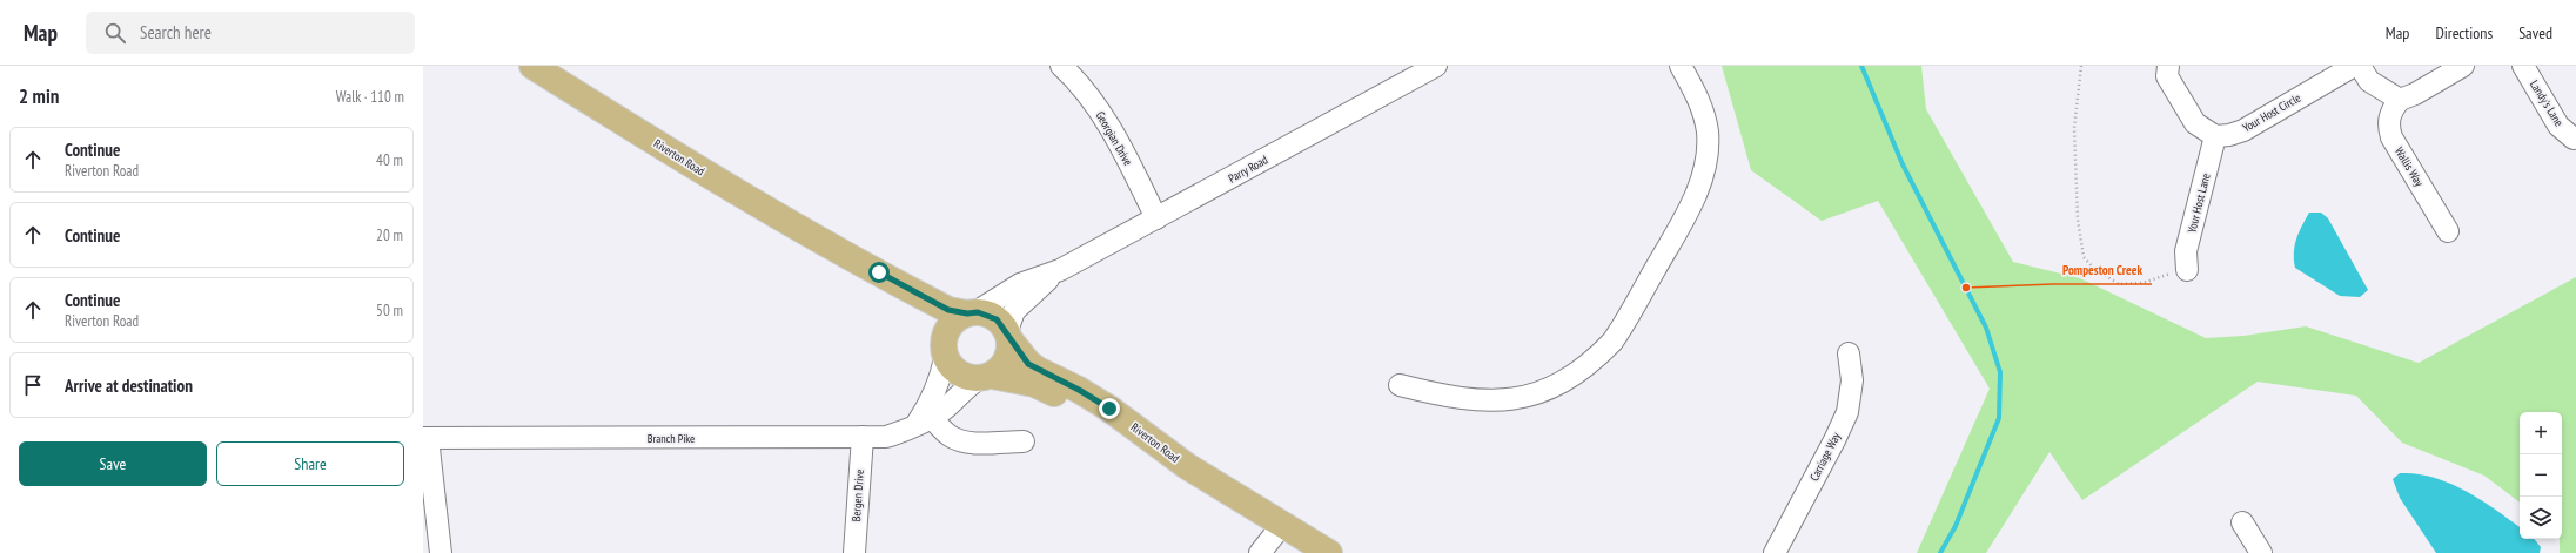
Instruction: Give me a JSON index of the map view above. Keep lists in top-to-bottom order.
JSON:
{
  "streets": {
    "main road": ["Riverton Road"],
    "street": [
      "Landy's Lane",
      "Your Host Circle",
      "Georgian Drive",
      "Wallis Way",
      "Parry Road",
      "Your Host Lane",
      "Branch Pike",
      "Carriage Way",
      "Bergen Drive"
    ]
  },
  "crossings": [
    ["Your Host Circle", "Your Host Lane"],
    ["Georgian Drive", "Parry Road"],
    ["Riverton Road", "Parry Road"],
    ["Riverton Road", "Branch Pike"],
    ["Parry Road", "Branch Pike"],
    ["Branch Pike", "Bergen Drive"]
  ],
  "places": ["Pompeston Creek"],
  "page": {
    "header": "Map",
    "search": "Search here",
    "nav": ["Map", "Directions", "Saved"],
    "heading": ["2 min", "Walk · 110 m"],
    "list": [
      ["Continue", "Riverton Road", "40 m"],
      ["Continue", "20 m"],
      ["Continue", "Riverton Road", "50 m"],
      "Arrive at destination"
    ],
    "map_buttons": ["+", "−"],
    "buttons": ["Save", "Share"]
  }
}
